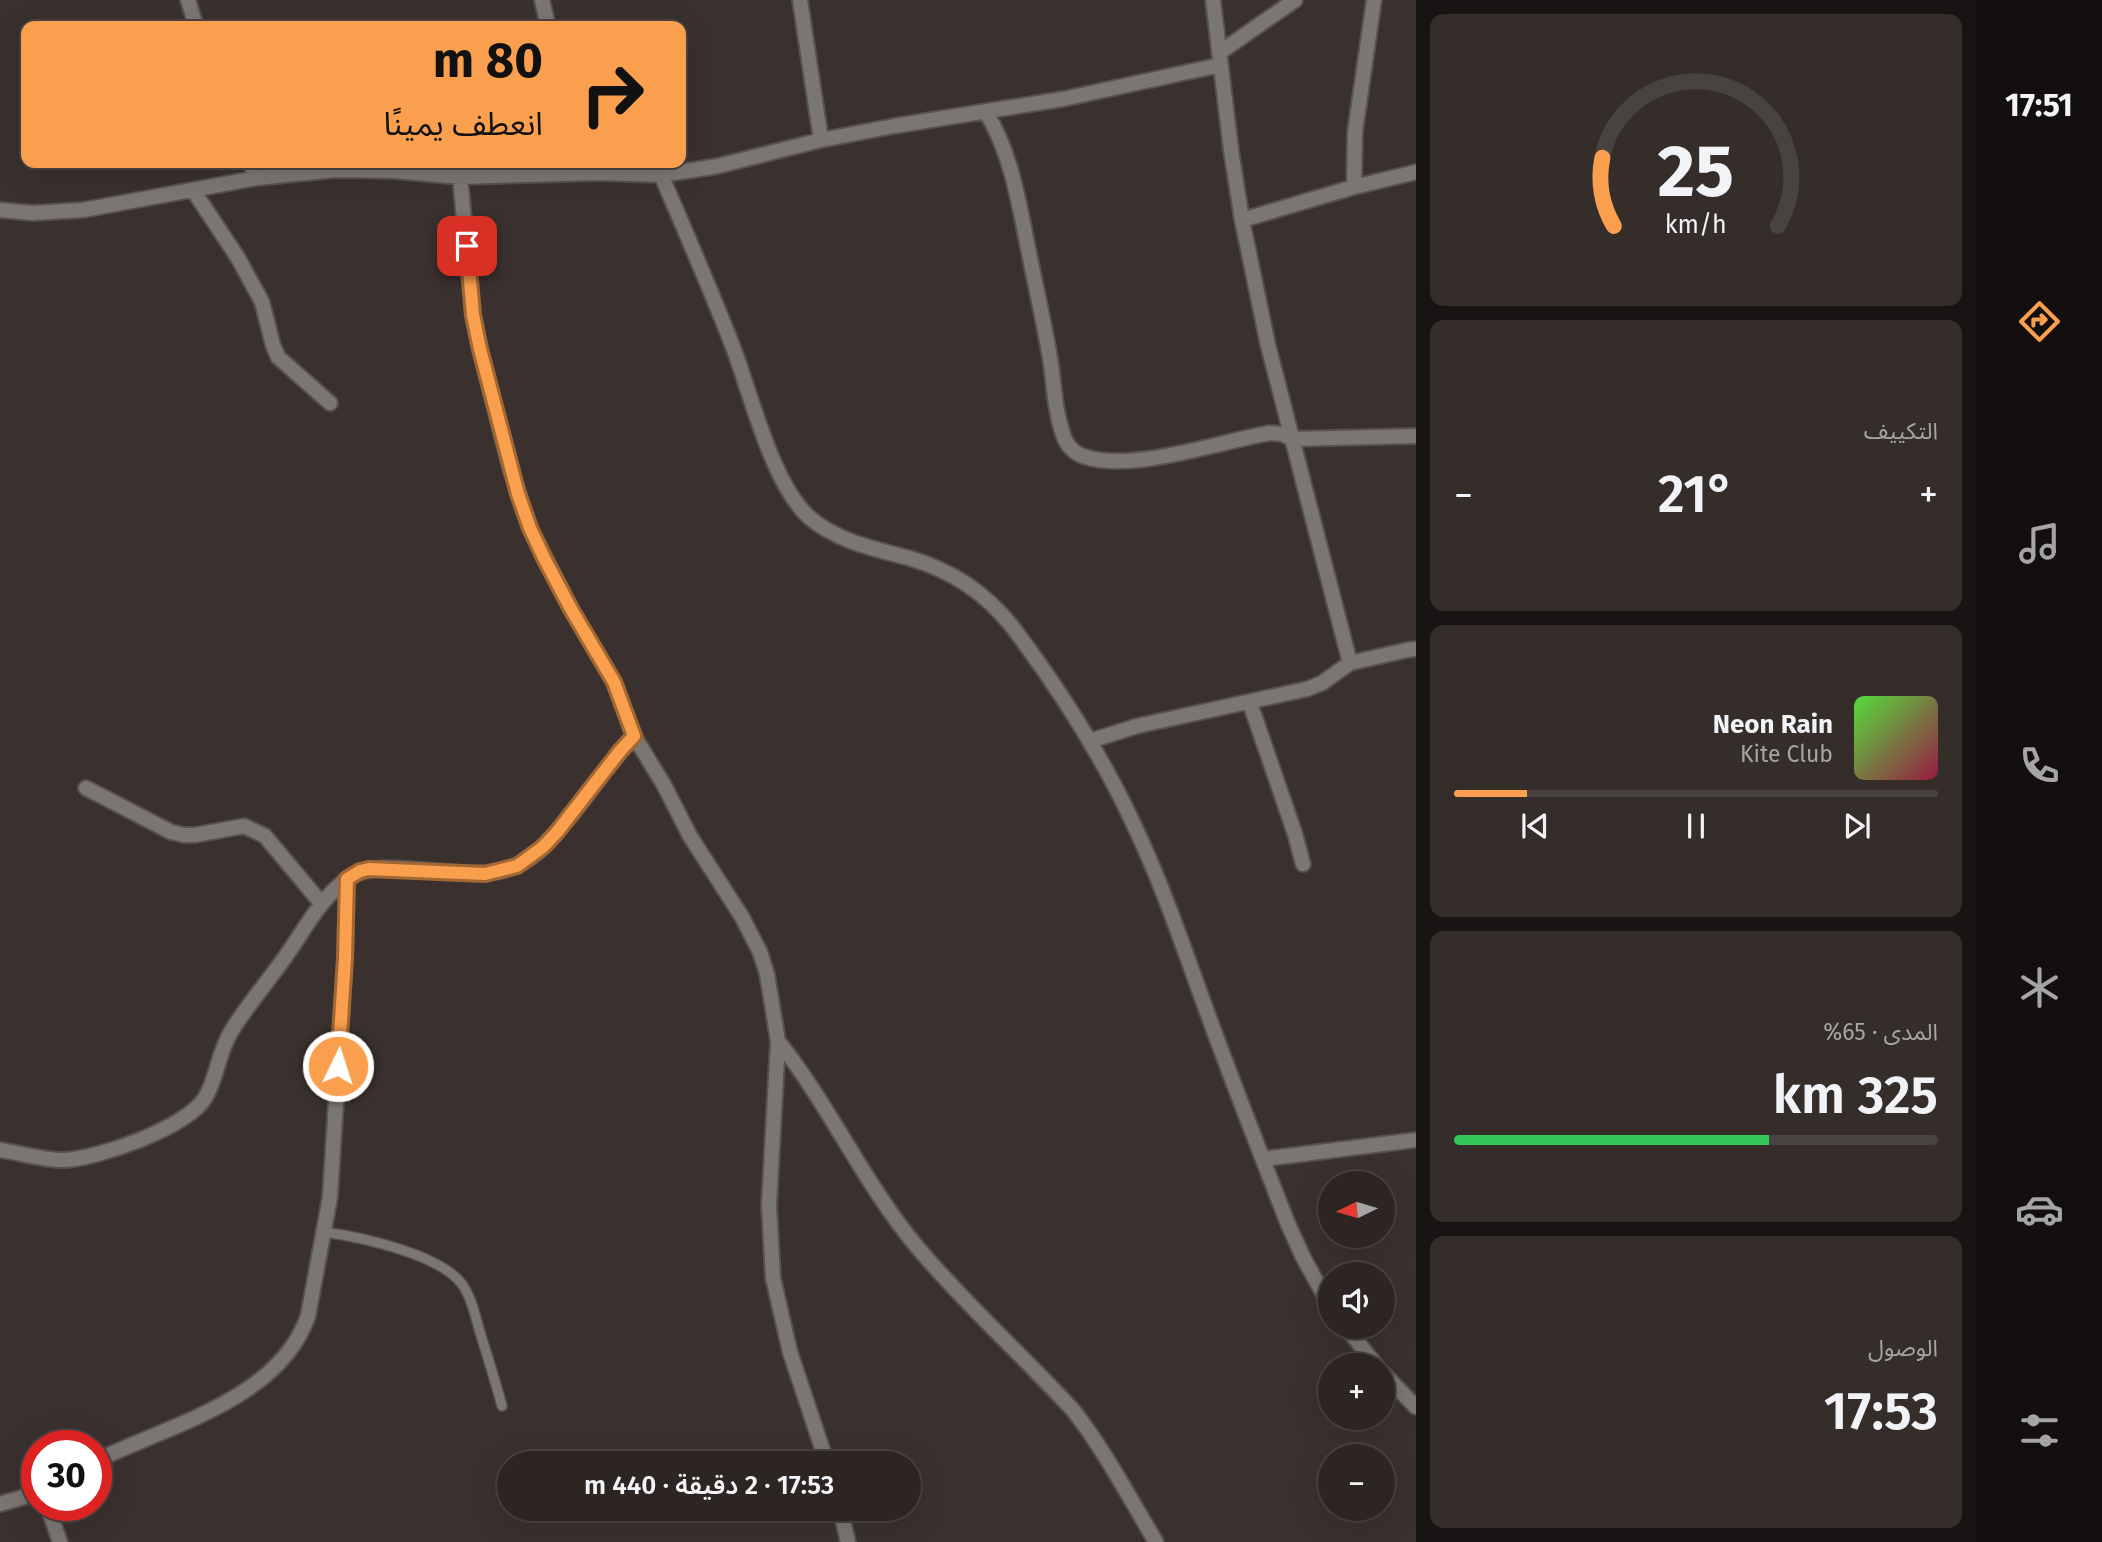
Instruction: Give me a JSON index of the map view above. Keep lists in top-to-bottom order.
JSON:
{
  "north": "left",
  "page": {
    "tabs": "17:51",
    "turn": ["80 m", "انعطف يمينًا"],
    "tile": [
      "التكييف",
      ["المدى · 65%", "325 km"],
      ["الوصول", "17:53"]
    ],
    "heat": ["−", "21°", "+"],
    "song": ["Neon Rain", "Kite Club"],
    "map_buttons": ["+", "−"],
    "limit": "30",
    "trip": "17:53 · 2 دقيقة · 440 m",
    "gauge": ["25", "km/h"]
  }
}
